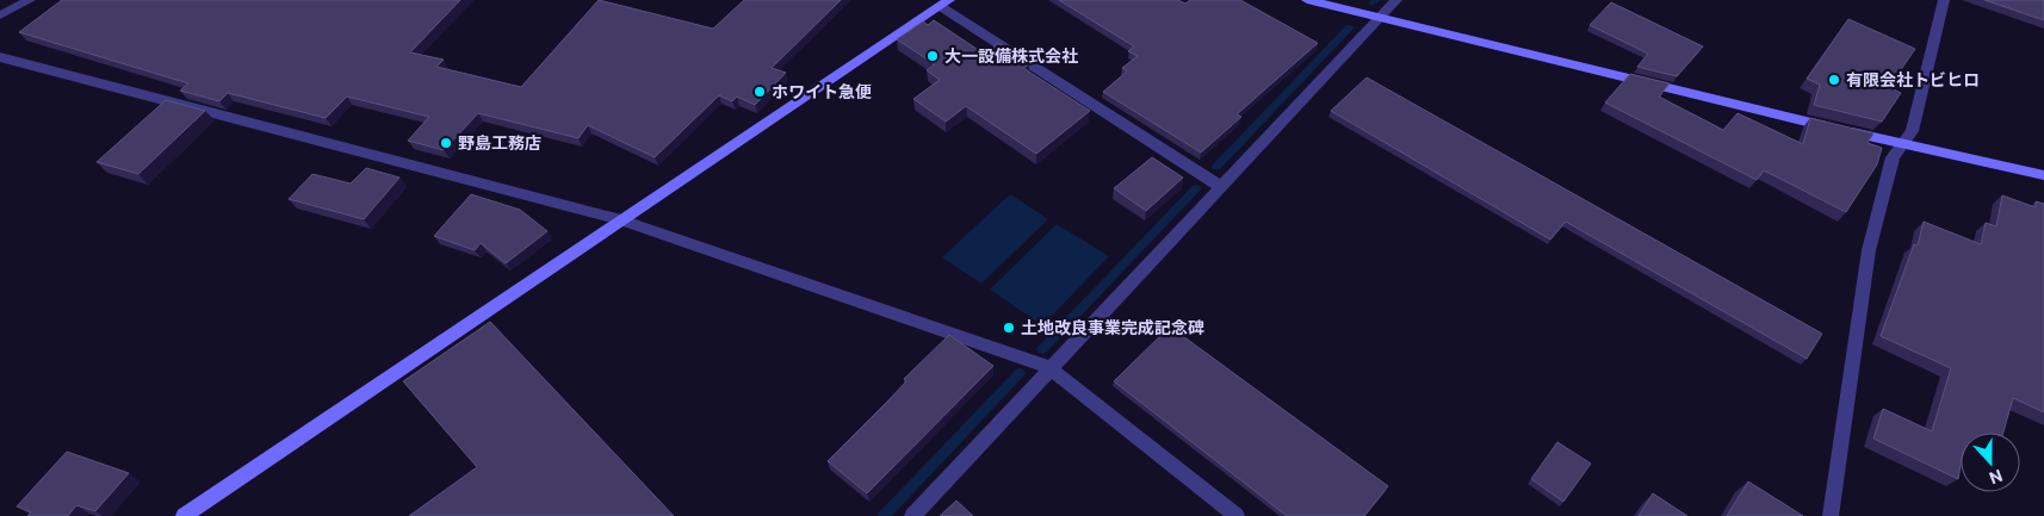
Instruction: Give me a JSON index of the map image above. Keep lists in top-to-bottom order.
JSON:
{
  "places": [
    "大一設備株式会社",
    "有限会社トビヒロ",
    "ホワイト急便",
    "野島工務店",
    "土地改良事業完成記念碑"
  ],
  "north": "bottom"
}
